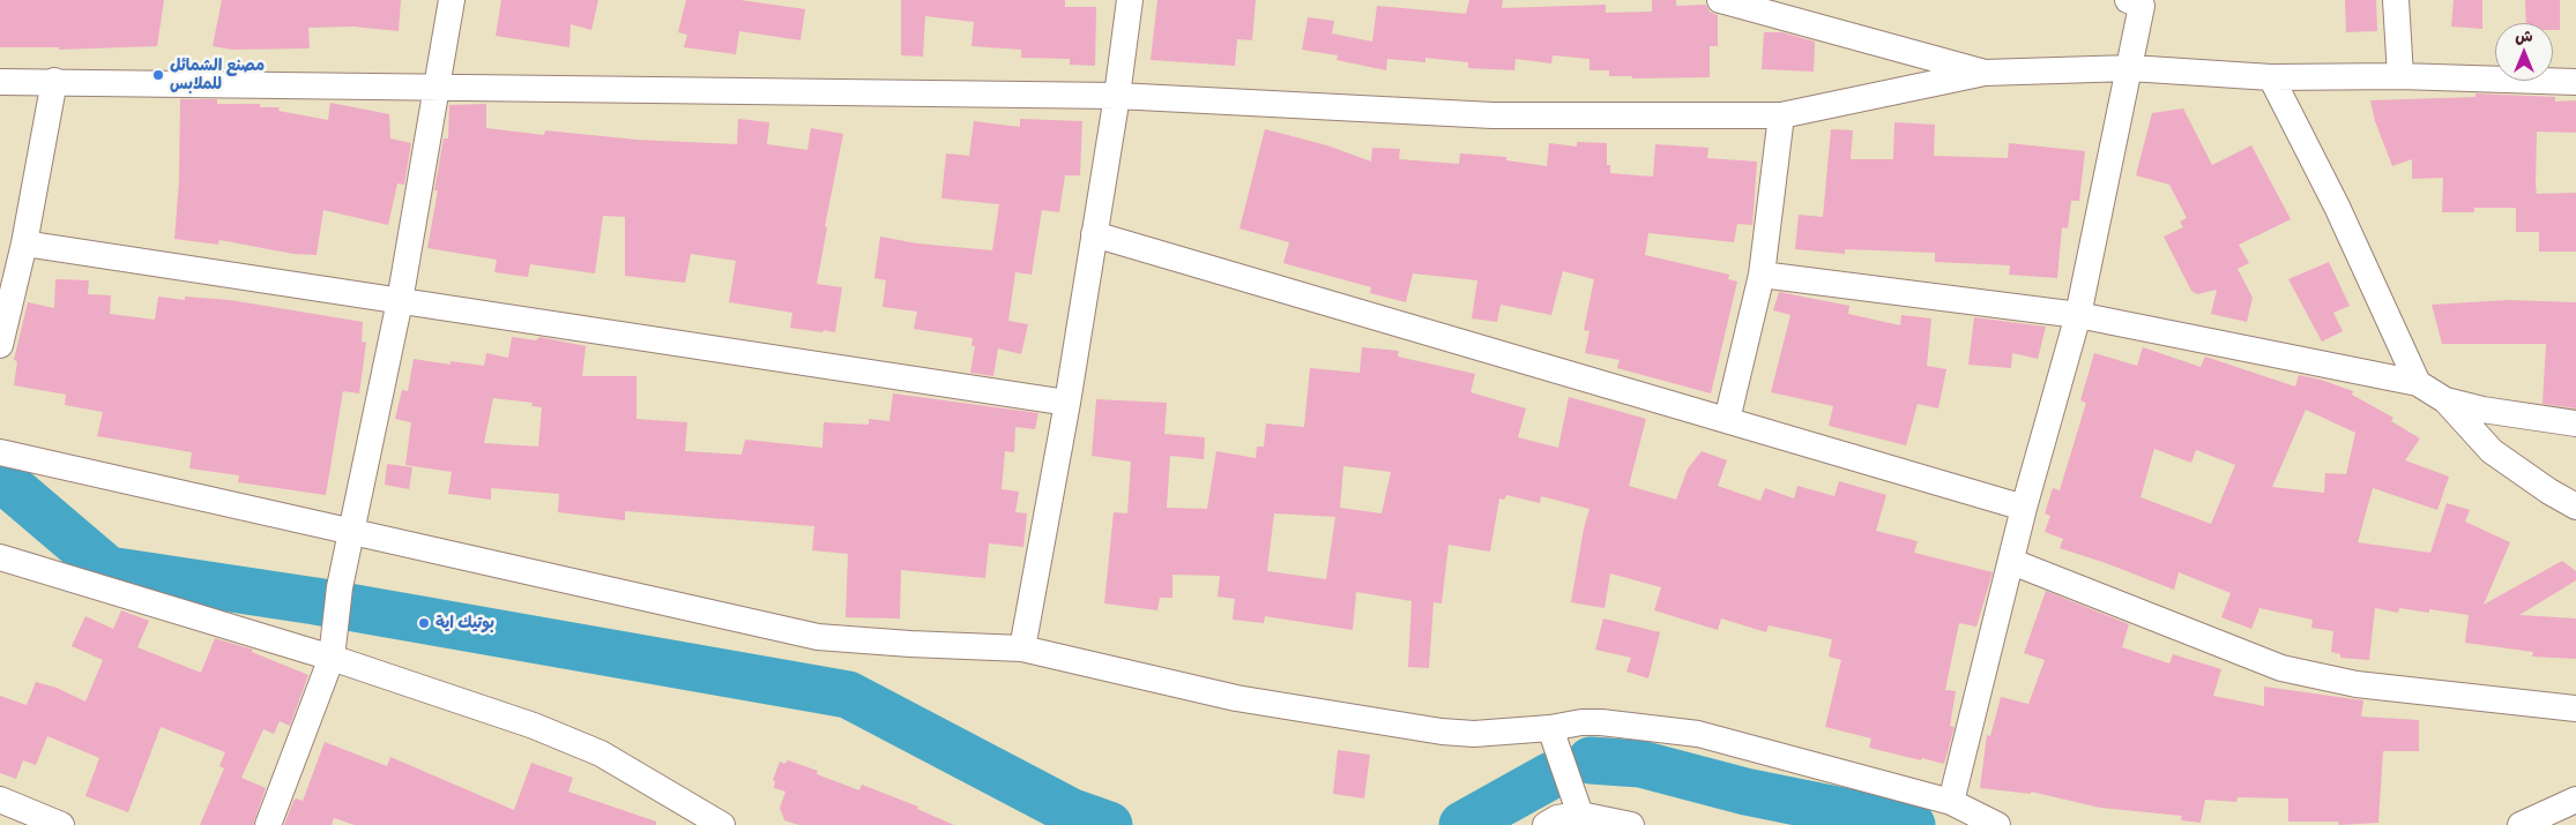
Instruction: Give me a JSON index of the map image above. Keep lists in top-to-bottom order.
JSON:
{
  "places": ["مصنع الشمائل للملابس", "بوتيك اية"],
  "north": "top"
}
